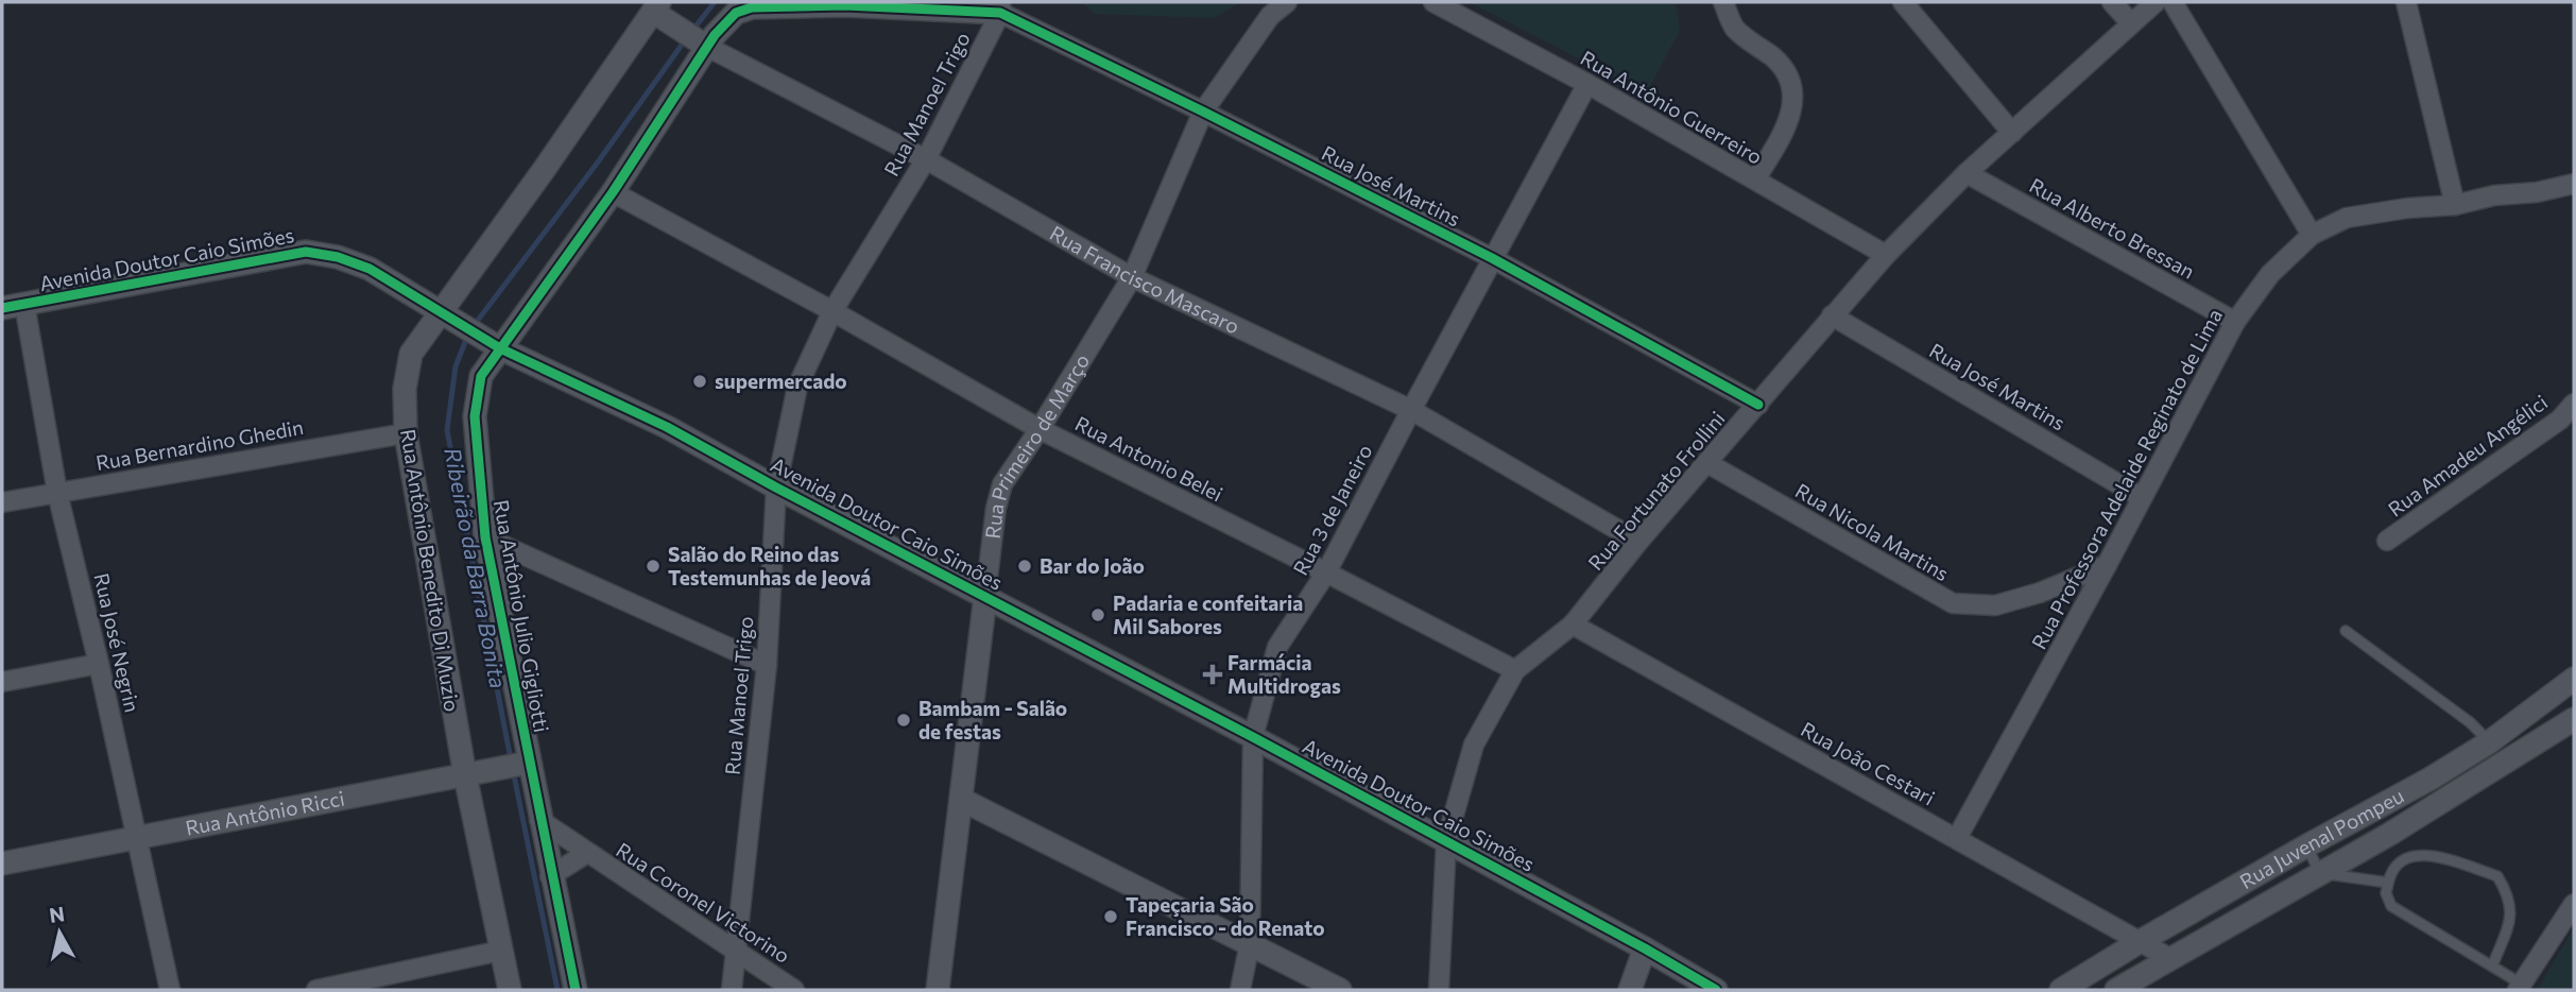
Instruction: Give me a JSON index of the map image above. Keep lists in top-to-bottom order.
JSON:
{
  "streets": {
    "street": [
      "Rua Manoel Trigo",
      "Rua Antônio Guerreiro",
      "Rua José Martins",
      "Rua Alberto Bressan",
      "Avenida Doutor Caio Simões",
      "Rua Francisco Mascaro",
      "Rua Bernardino Ghedin",
      "Rua Primeiro de Março",
      "Rua Amadeu Angélici",
      "Rua Antonio Belei",
      "Rua Professora Adelaide Reginato de Lima",
      "Rua Fortunato Frollini",
      "Rua 3 de Janeiro",
      "Rua Nicola Martins",
      "Rua Antônio Benedito Di Muzio",
      "Rua Antônio Julio Gigliotti",
      "Rua José Negrin",
      "Rua João Cestari",
      "Rua Antônio Ricci",
      "Rua Juvenal Pompeu",
      "Rua Coronel Victorino"
    ]
  },
  "crossings": [
    ["Rua Manoel Trigo", "Rua José Martins"],
    ["Rua Manoel Trigo", "Avenida Doutor Caio Simões"],
    ["Rua Manoel Trigo", "Rua Francisco Mascaro"],
    ["Rua Manoel Trigo", "Rua Antonio Belei"],
    ["Rua Manoel Trigo", "Rua Antônio Julio Gigliotti"],
    ["Rua Manoel Trigo", "Rua Coronel Victorino"],
    ["Rua Antônio Guerreiro", "Rua Fortunato Frollini"],
    ["Rua Antônio Guerreiro", "Rua 3 de Janeiro"],
    ["Rua José Martins", "Rua Primeiro de Março"],
    ["Rua José Martins", "Rua Professora Adelaide Reginato de Lima"],
    ["Rua José Martins", "Rua Fortunato Frollini"],
    ["Rua José Martins", "Rua 3 de Janeiro"],
    ["Rua José Martins", "Rua Antônio Julio Gigliotti"],
    ["Rua Alberto Bressan", "Rua Professora Adelaide Reginato de Lima"],
    ["Rua Alberto Bressan", "Rua Fortunato Frollini"],
    ["Avenida Doutor Caio Simões", "Rua Primeiro de Março"],
    ["Avenida Doutor Caio Simões", "Rua Fortunato Frollini"],
    ["Avenida Doutor Caio Simões", "Rua 3 de Janeiro"],
    ["Avenida Doutor Caio Simões", "Rua Antônio Benedito Di Muzio"],
    ["Avenida Doutor Caio Simões", "Rua Antônio Julio Gigliotti"],
    ["Avenida Doutor Caio Simões", "Rua José Negrin"],
    ["Rua Francisco Mascaro", "Rua Primeiro de Março"],
    ["Rua Francisco Mascaro", "Rua Fortunato Frollini"],
    ["Rua Francisco Mascaro", "Rua 3 de Janeiro"],
    ["Rua Francisco Mascaro", "Rua Antônio Benedito Di Muzio"],
    ["Rua Francisco Mascaro", "Rua Antônio Julio Gigliotti"],
    ["Rua Bernardino Ghedin", "Rua Antônio Benedito Di Muzio"],
    ["Rua Bernardino Ghedin", "Rua José Negrin"],
    ["Rua Primeiro de Março", "Rua Antonio Belei"],
    ["Rua Antonio Belei", "Rua Fortunato Frollini"],
    ["Rua Antonio Belei", "Rua 3 de Janeiro"],
    ["Rua Antonio Belei", "Rua Antônio Julio Gigliotti"],
    ["Rua Professora Adelaide Reginato de Lima", "Rua Nicola Martins"],
    ["Rua Professora Adelaide Reginato de Lima", "Rua João Cestari"],
    ["Rua Fortunato Frollini", "Rua Nicola Martins"],
    ["Rua Fortunato Frollini", "Rua João Cestari"],
    ["Rua Antônio Benedito Di Muzio", "Rua Antônio Ricci"],
    ["Rua Antônio Julio Gigliotti", "Rua Antônio Ricci"],
    ["Rua Antônio Julio Gigliotti", "Rua Coronel Victorino"],
    ["Rua José Negrin", "Rua Antônio Ricci"],
    ["Rua João Cestari", "Rua Juvenal Pompeu"]
  ],
  "water": ["Ribeirão da Barra Bonita"],
  "places": {
    "other": [
      "supermercado",
      "Salão do Reino das Testemunhas de Jeová",
      "Bar do João",
      "Padaria e confeitaria Mil Sabores",
      "Bambam - Salão de festas",
      "Tapeçaria São Francisco - do Renato"
    ],
    "health": ["Farmácia Multidrogas"]
  },
  "north": "top"
}
